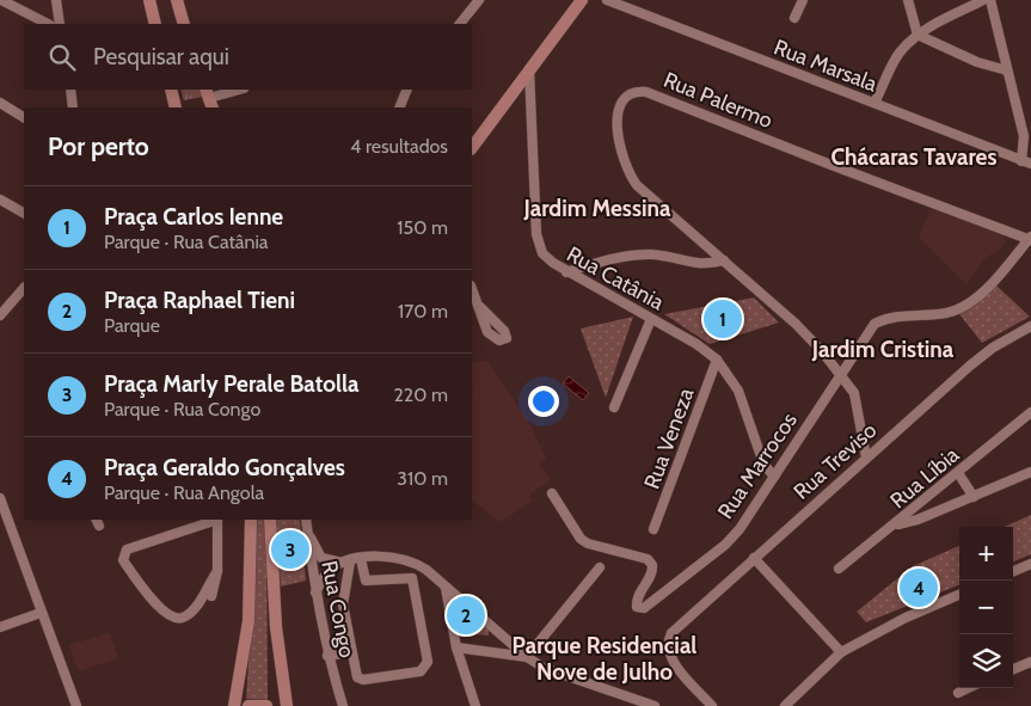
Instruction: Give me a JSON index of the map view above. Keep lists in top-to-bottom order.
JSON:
{
  "streets": {
    "street": [
      "Rua Marsala",
      "Rua Palermo",
      "Rua Catânia",
      "Rua Veneza",
      "Rua Treviso",
      "Rua Marrocos",
      "Rua Líbia",
      "Rua Congo"
    ]
  },
  "crossings": [
    ["Rua Palermo", "Rua Treviso"],
    ["Rua Palermo", "Rua Marrocos"],
    ["Rua Catânia", "Rua Veneza"],
    ["Rua Catânia", "Rua Marrocos"]
  ],
  "districts": [
    "Chácaras Tavares",
    "Jardim Messina",
    "Jardim Cristina",
    "Parque Residencial Nove de Julho"
  ],
  "page": {
    "search": "Pesquisar aqui",
    "heading": ["Por perto", "4 resultados"],
    "list": [
      {
        "mark": "1",
        "name": "Praça Carlos Ienne",
        "note": "Parque · Rua Catânia",
        "value": "150 m"
      },
      {
        "mark": "2",
        "name": "Praça Raphael Tieni",
        "note": "Parque",
        "value": "170 m"
      },
      {
        "mark": "3",
        "name": "Praça Marly Perale Batolla",
        "note": "Parque · Rua Congo",
        "value": "220 m"
      },
      {
        "mark": "4",
        "name": "Praça Geraldo Gonçalves",
        "note": "Parque · Rua Angola",
        "value": "310 m"
      }
    ],
    "pins": [
      "1",
      "3",
      "4",
      "2"
    ],
    "map_buttons": ["+", "−"]
  }
}
